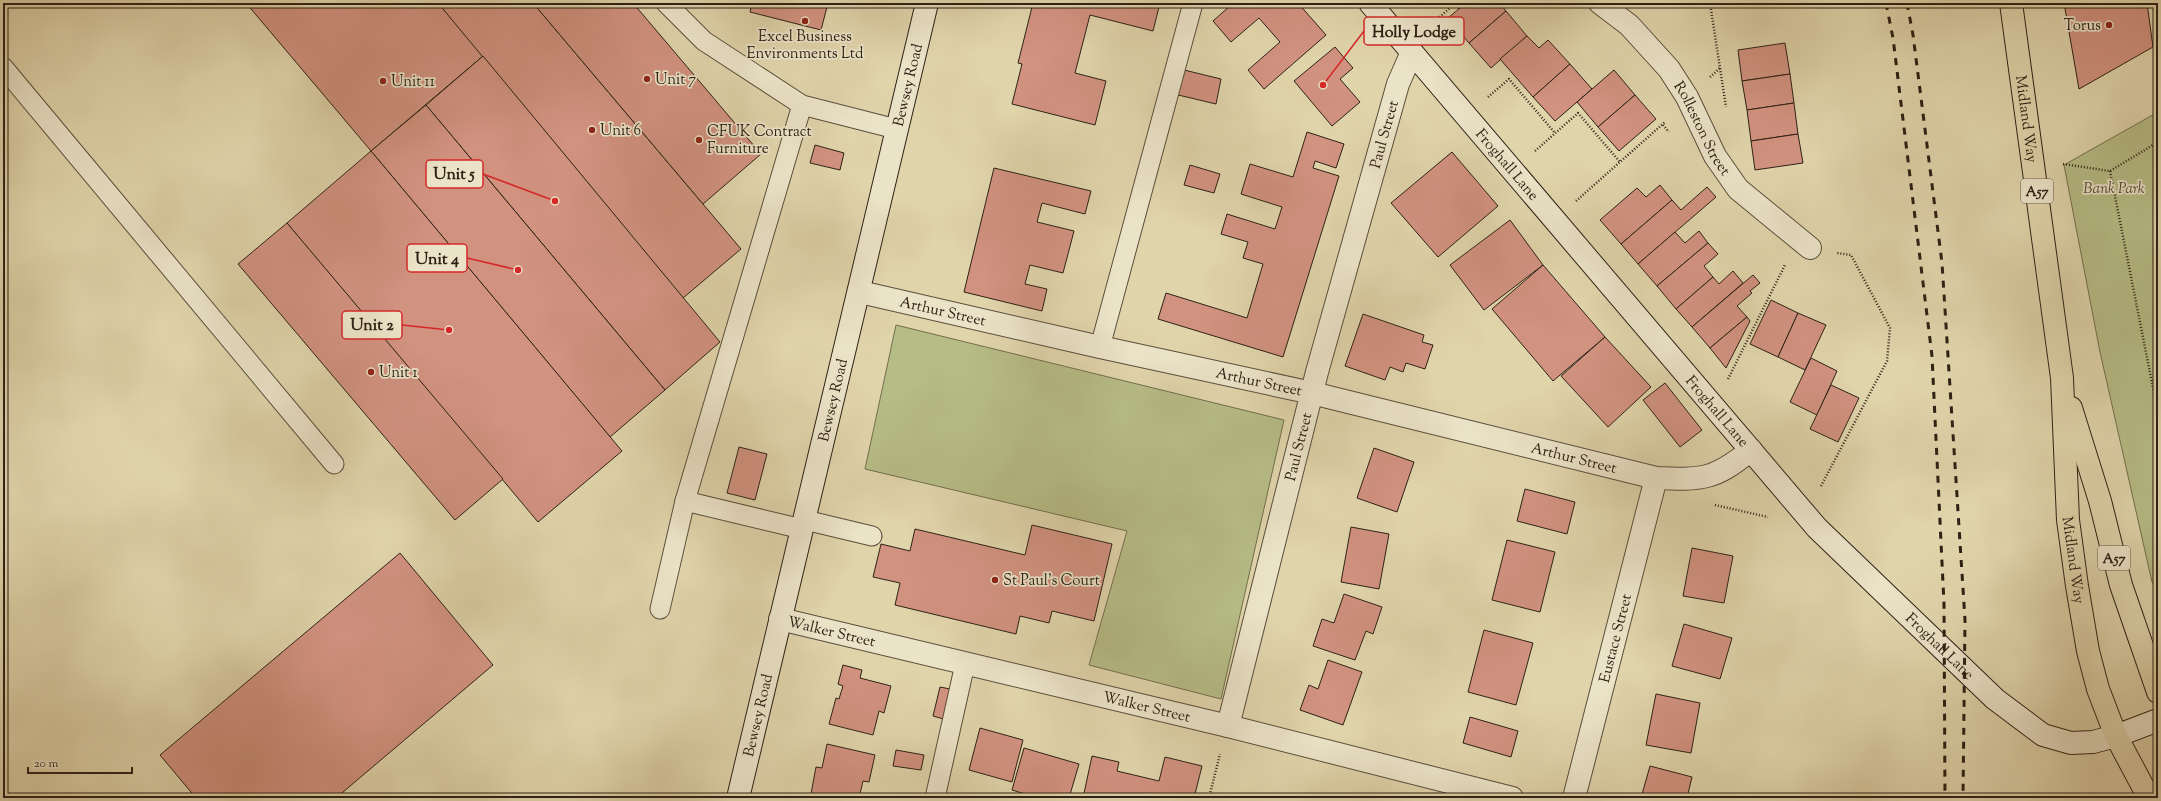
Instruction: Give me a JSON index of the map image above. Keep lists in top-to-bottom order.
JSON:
{
  "streets": {
    "highway": ["Midland Way", "A57"],
    "street": [
      "Bewsey Road",
      "Rolleston Street",
      "Paul Street",
      "Froghall Lane",
      "Arthur Street",
      "Walker Street",
      "Eustace Street"
    ]
  },
  "crossings": [
    ["Bewsey Road", "Arthur Street"],
    ["Bewsey Road", "Walker Street"],
    ["Midland Way", "Froghall Lane"],
    ["Midland Way", "A57"],
    ["Paul Street", "Froghall Lane"],
    ["Paul Street", "Arthur Street"],
    ["Paul Street", "Walker Street"],
    ["Froghall Lane", "A57"],
    ["Froghall Lane", "Arthur Street"],
    ["Arthur Street", "Eustace Street"]
  ],
  "parks": ["Bank Park"],
  "places": [
    "Excel Business Environments Ltd",
    "Torus",
    "Unit 7",
    "Unit 11",
    "Holly Lodge",
    "Unit 6",
    "CFUK Contract Furniture",
    "Unit 5",
    "Unit 4",
    "Unit 2",
    "Unit 1",
    "St Paul's Court"
  ],
  "scale_bar": "20 m"
}
